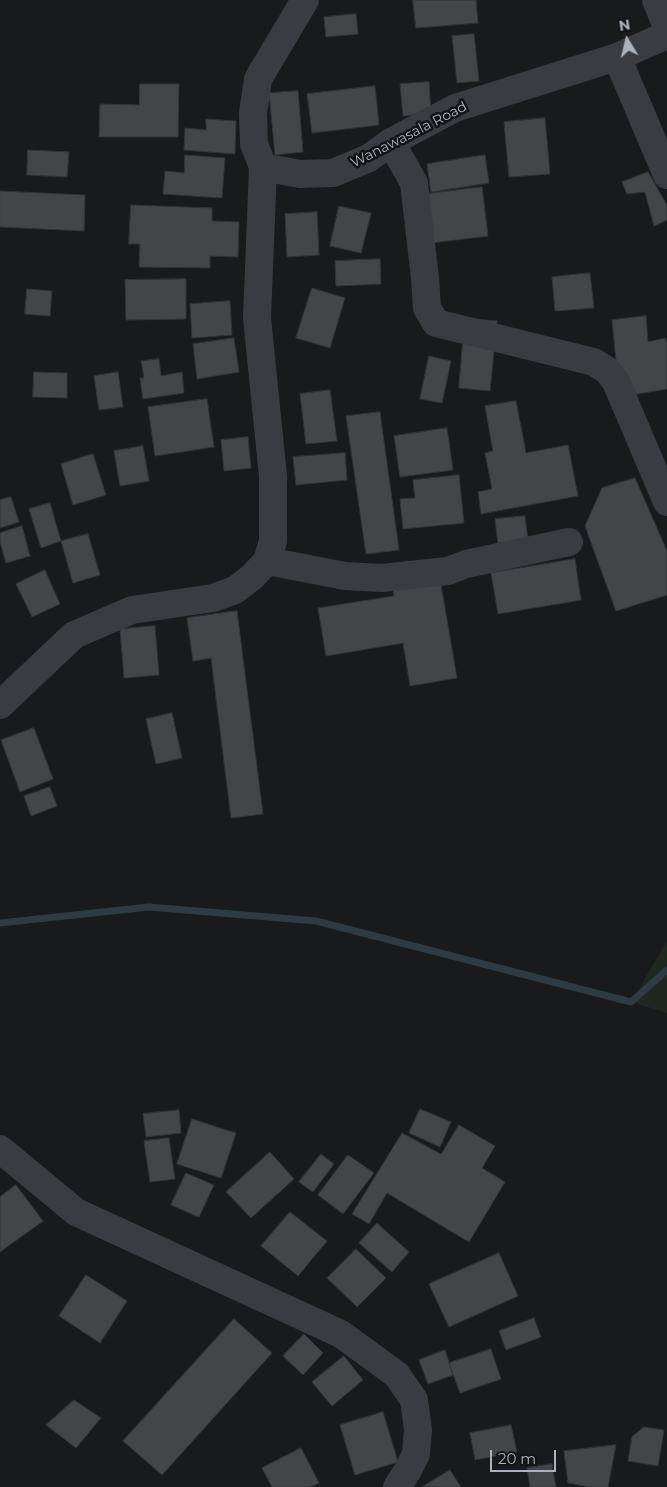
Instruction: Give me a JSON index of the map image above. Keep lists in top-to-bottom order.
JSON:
{
  "streets": {
    "street": ["Wanawasala Road"]
  },
  "scale_bar": "20 m",
  "north": "top"
}
